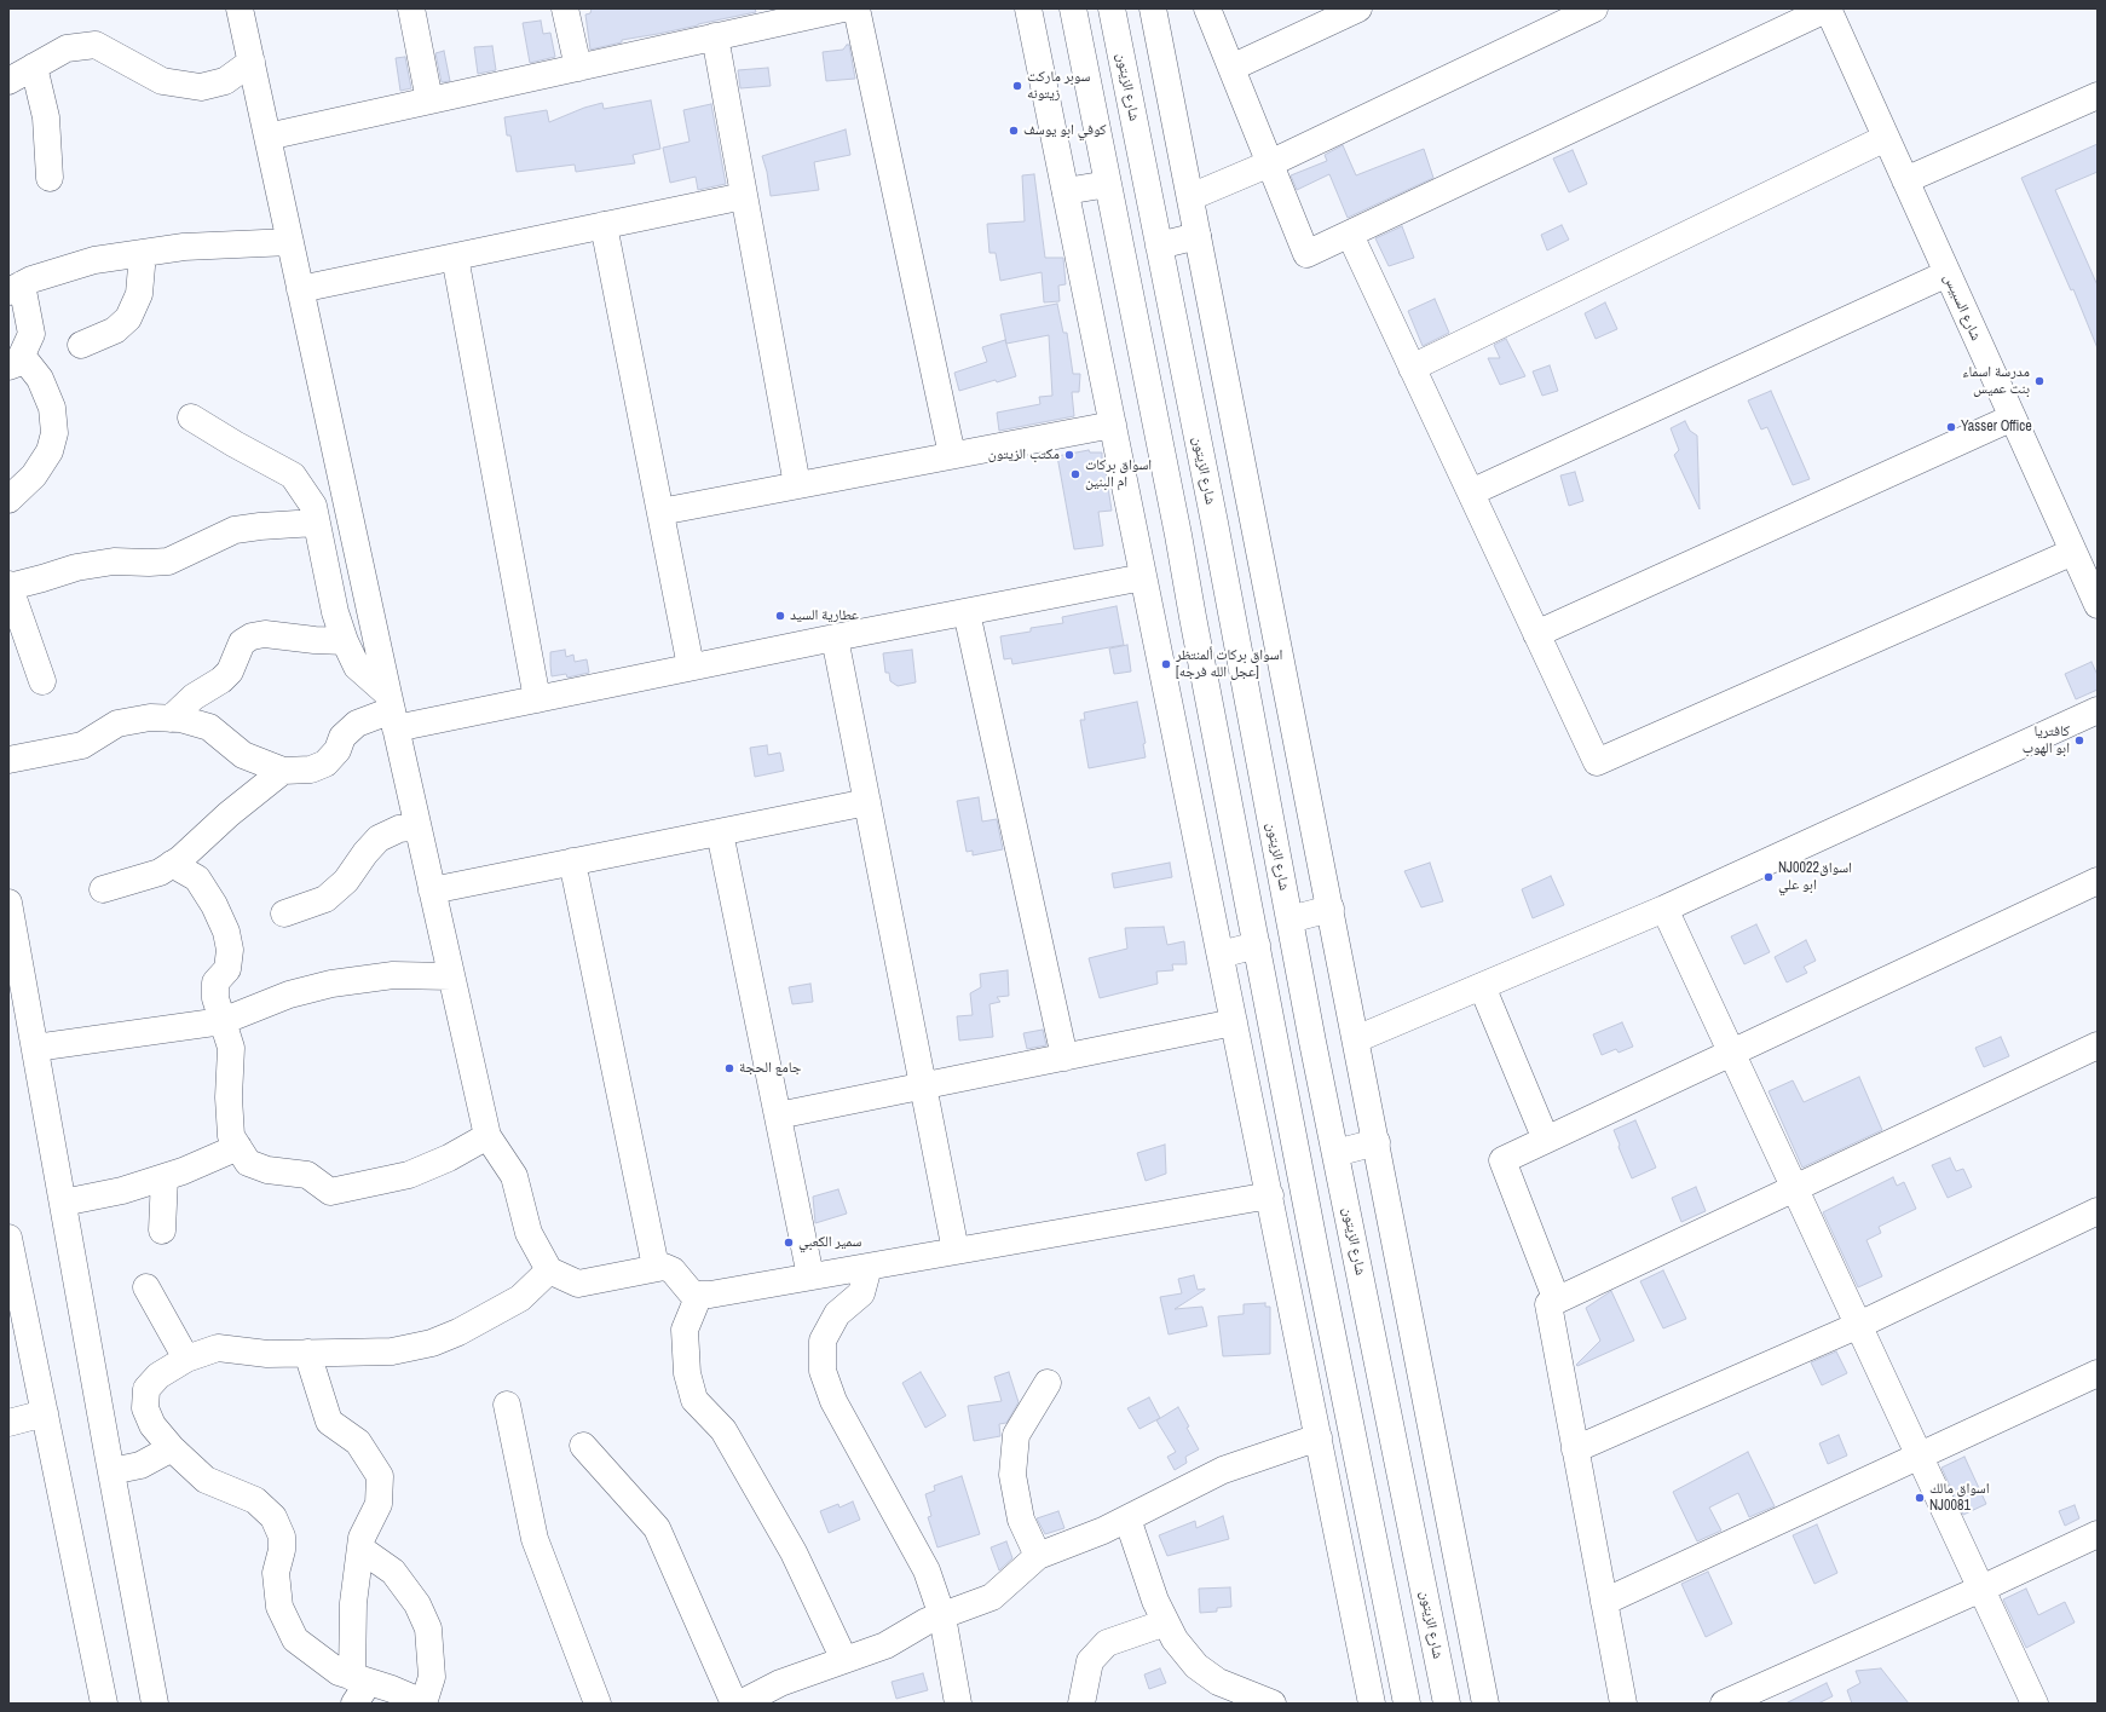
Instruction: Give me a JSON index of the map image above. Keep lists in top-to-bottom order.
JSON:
{
  "streets": {
    "street": ["شارع الزيتون", "شارع السبيس"]
  },
  "places": [
    "سوبر ماركت زيتونه",
    "كوفي ابو يوسف",
    "مدرسة اسماء بنت عميس",
    "Yasser Office",
    "مكتب الزيتون",
    "اسواق بركات ام البنين",
    "عطارية السيد",
    "اسواق بركات ألمنتظر [عجل الله فرجه]",
    "كافتريا ابو الهوب",
    "NJ0022اسواق ابو علي",
    "جامع الحجة",
    "سمير الكعبي",
    "اسواق مالك NJ0081"
  ]
}
